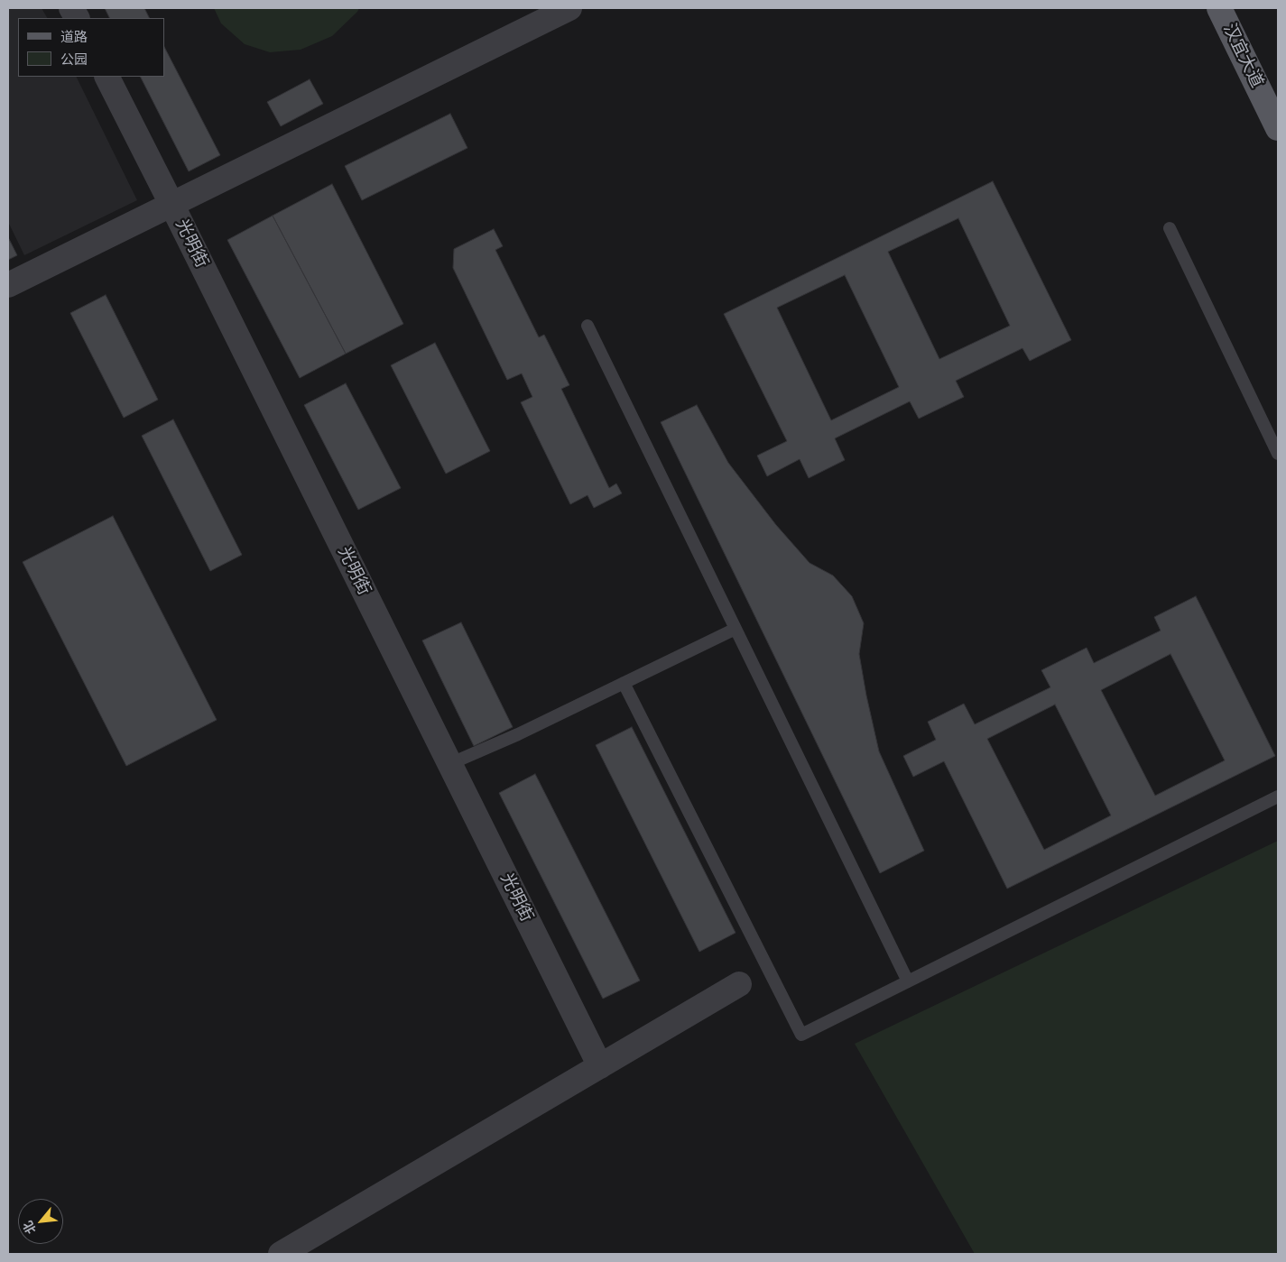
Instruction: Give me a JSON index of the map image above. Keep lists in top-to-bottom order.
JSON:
{
  "streets": {
    "main road": ["汉宜大道"],
    "street": ["光明街"]
  },
  "legend": ["道路", "公园"],
  "north": "bottom left"
}
